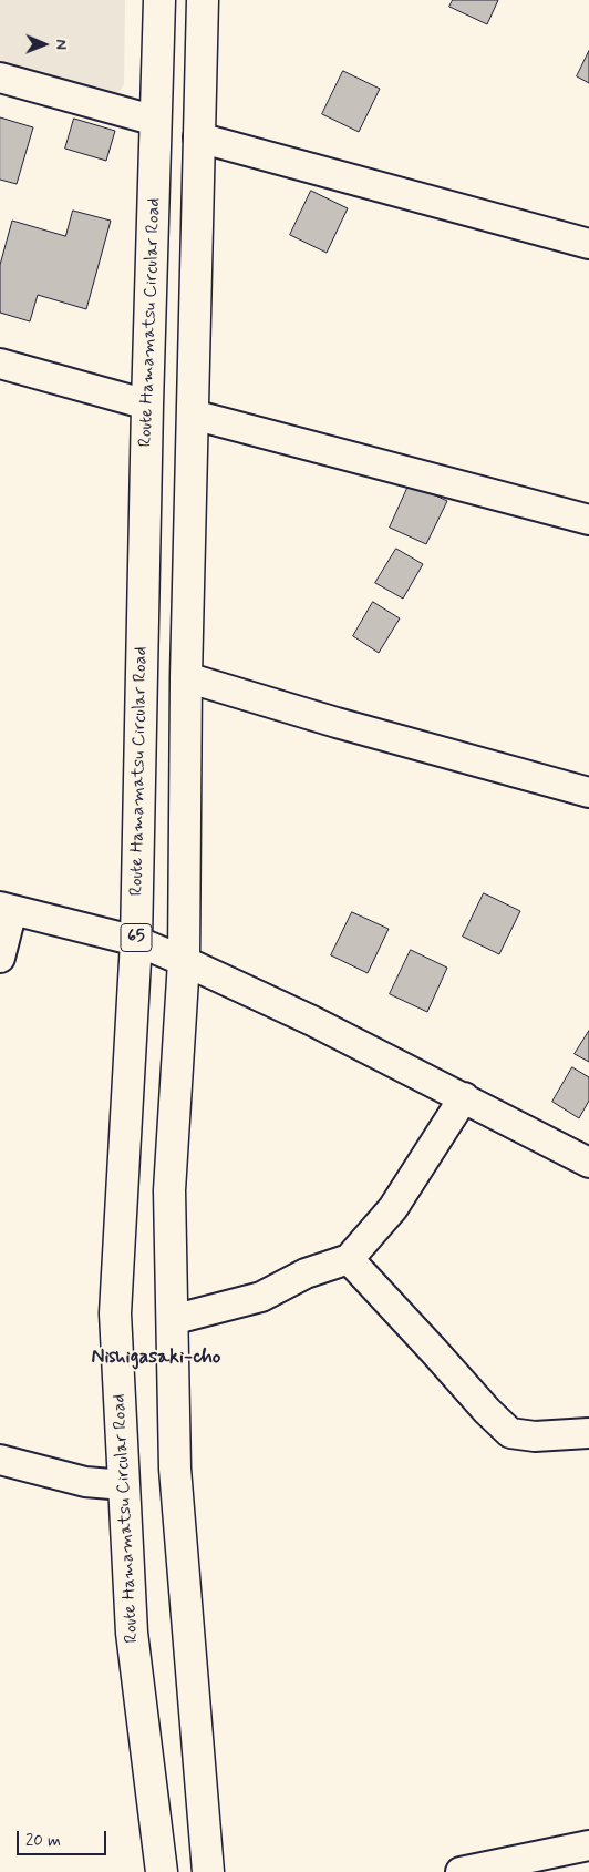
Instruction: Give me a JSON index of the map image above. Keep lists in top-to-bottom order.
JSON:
{
  "streets": {
    "main road": ["Route Hamamatsu Circular Road", "65"]
  },
  "districts": ["Nishigasaki-cho"],
  "scale_bar": "20 m",
  "north": "right"
}
